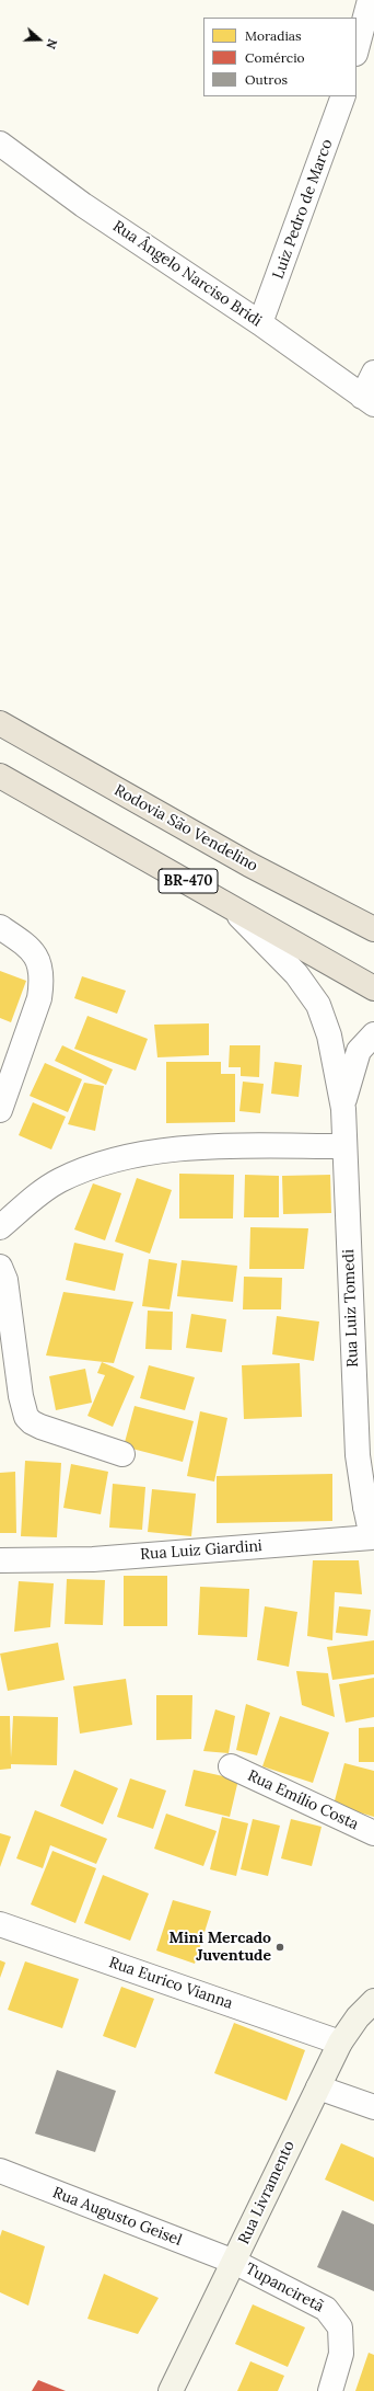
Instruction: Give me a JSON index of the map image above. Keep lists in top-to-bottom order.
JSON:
{
  "streets": {
    "highway": ["Rodovia São Vendelino", "BR-470"],
    "main road": ["Rua Livramento"],
    "street": [
      "Luiz Pedro de Marco",
      "Rua Ângelo Narciso Bridi",
      "Rua Luiz Tomedi",
      "Rua Luiz Giardini",
      "Rua Emílio Costa",
      "Rua Eurico Vianna",
      "Rua Augusto Geisel",
      "Tupanciretã"
    ]
  },
  "crossings": [
    ["Luiz Pedro de Marco", "Rua Ângelo Narciso Bridi"],
    ["Rua Luiz Tomedi", "Rua Luiz Giardini"],
    ["Rua Eurico Vianna", "Rua Livramento"],
    ["Rua Livramento", "Rua Augusto Geisel"],
    ["Rua Livramento", "Tupanciretã"],
    ["Rua Augusto Geisel", "Tupanciretã"]
  ],
  "places": ["Mini Mercado Juventude"],
  "legend": ["Moradias", "Comércio", "Outros"],
  "north": "right"
}
